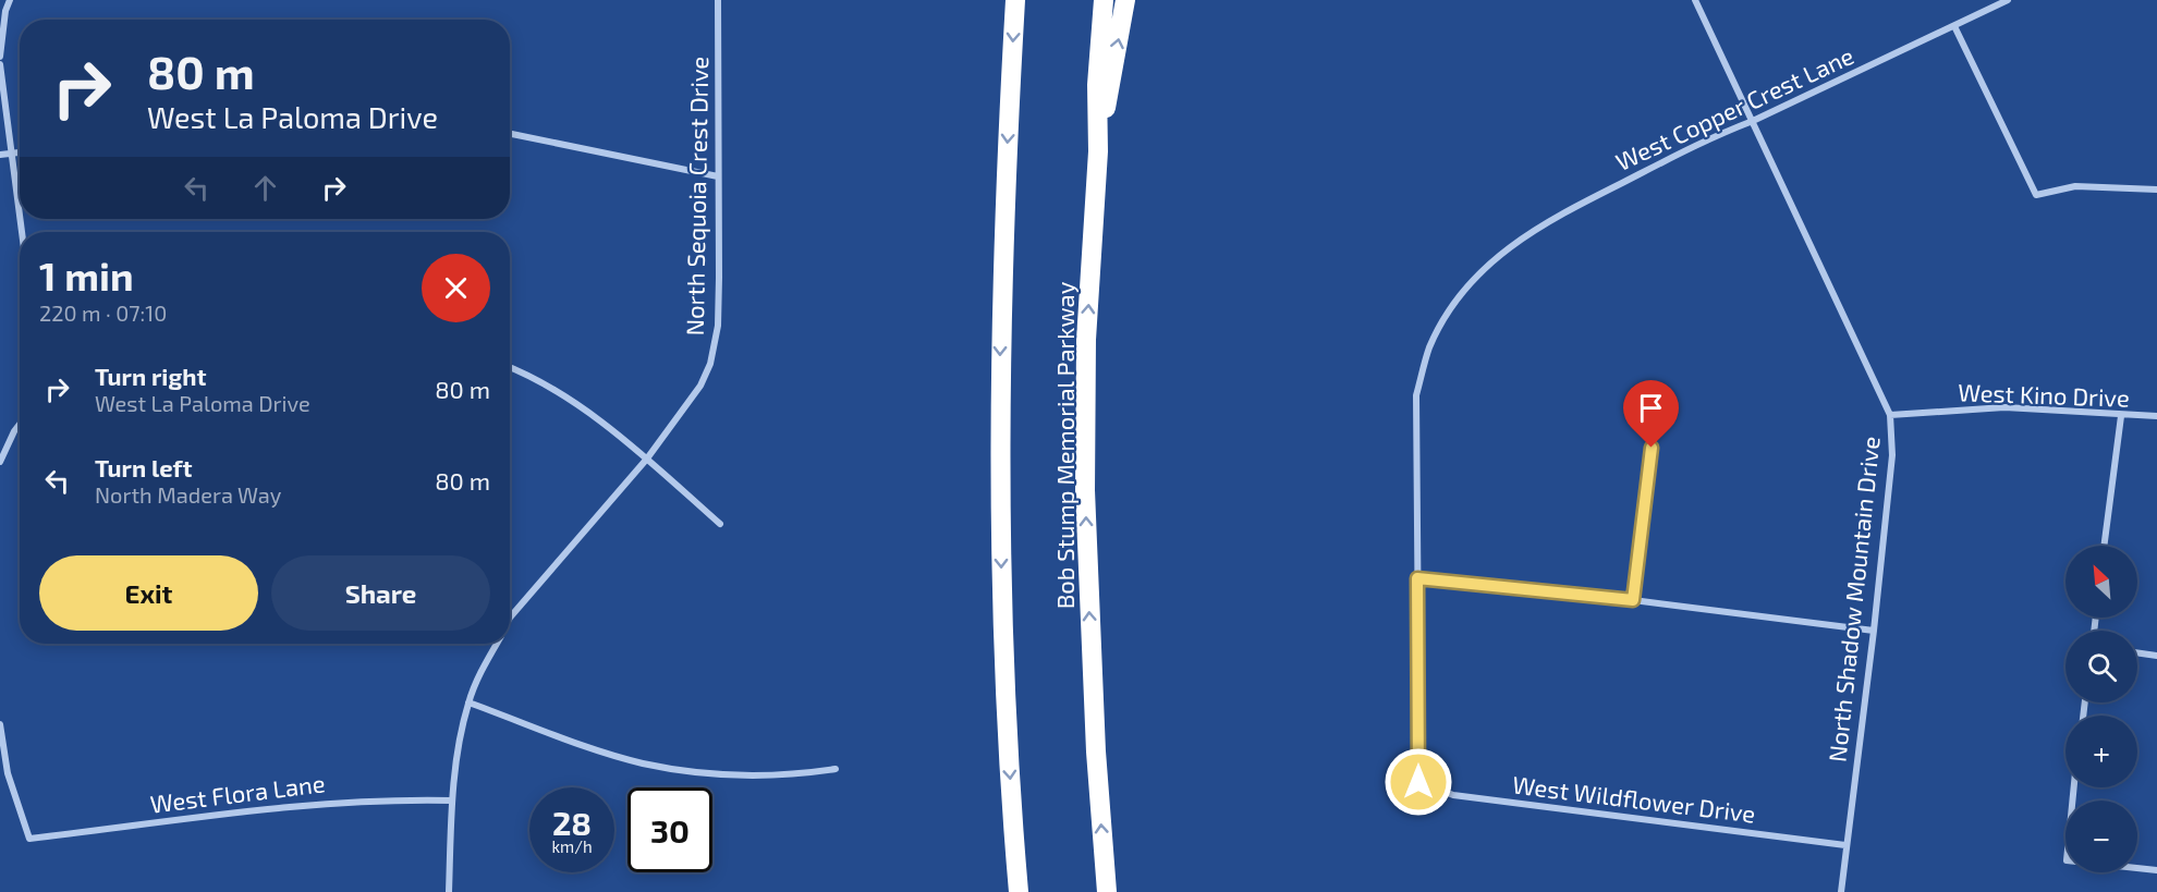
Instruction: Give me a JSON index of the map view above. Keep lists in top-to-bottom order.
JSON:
{
  "streets": {
    "highway": ["Bob Stump Memorial Parkway"],
    "street": [
      "West Copper Crest Lane",
      "North Sequoia Crest Drive",
      "West Kino Drive",
      "North Shadow Mountain Drive",
      "West Flora Lane",
      "West Wildflower Drive"
    ]
  },
  "crossings": [
    ["West Copper Crest Lane", "North Shadow Mountain Drive"],
    ["West Copper Crest Lane", "West Wildflower Drive"],
    ["North Sequoia Crest Drive", "West Flora Lane"],
    ["West Kino Drive", "North Shadow Mountain Drive"],
    ["North Shadow Mountain Drive", "West Wildflower Drive"]
  ],
  "north": "top left",
  "page": {
    "turn": ["80 m", "West La Paloma Drive"],
    "heading": ["1 min", "220 m · 07:10"],
    "list": [
      {
        "name": "Turn right",
        "note": "West La Paloma Drive",
        "value": "80 m"
      },
      {
        "name": "Turn left",
        "note": "North Madera Way",
        "value": "80 m"
      }
    ],
    "buttons": ["Exit", "Share"],
    "map_buttons": ["+", "−"],
    "speed": "28 km/h",
    "limit": "30"
  }
}
